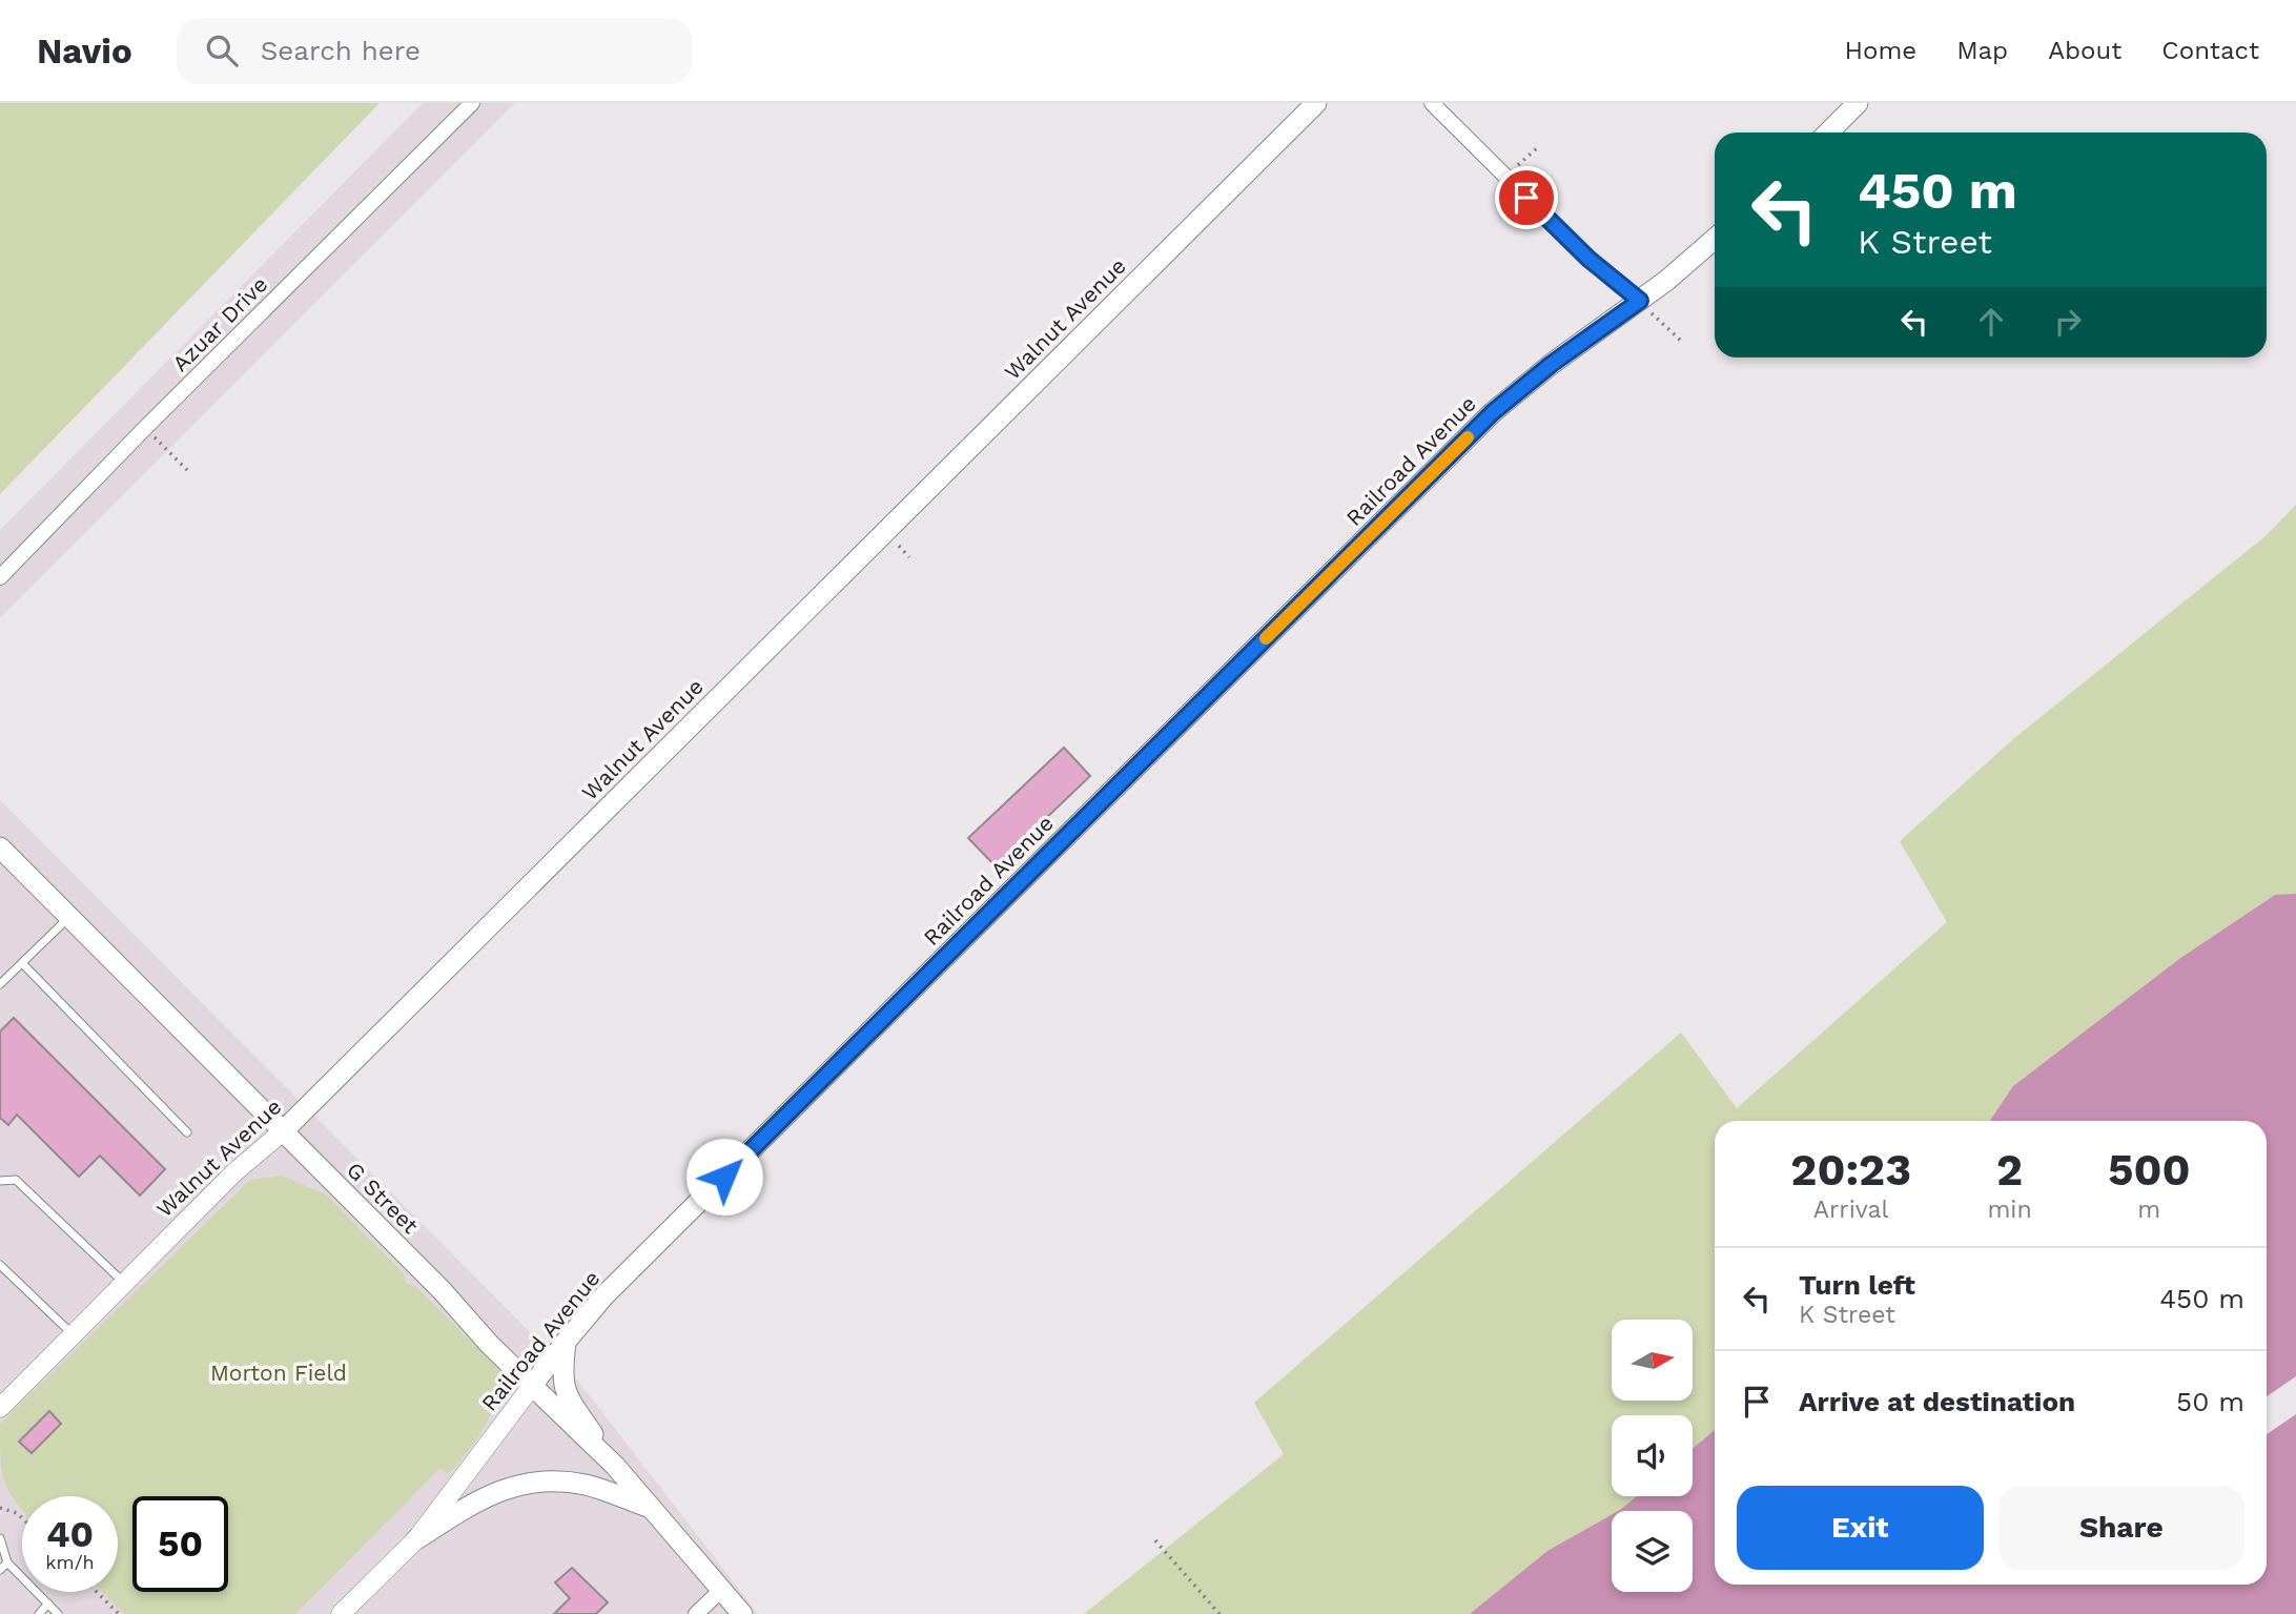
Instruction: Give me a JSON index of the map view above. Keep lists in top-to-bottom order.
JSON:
{
  "streets": {
    "main road": ["Walnut Avenue", "Railroad Avenue", "G Street"],
    "street": ["Azuar Drive"]
  },
  "crossings": [
    ["Walnut Avenue", "G Street"],
    ["Railroad Avenue", "G Street"]
  ],
  "parks": ["Morton Field"],
  "north": "right",
  "page": {
    "header": "Navio",
    "search": "Search here",
    "nav": [
      "Home",
      "Map",
      "About",
      "Contact"
    ],
    "turn": ["450 m", "K Street"],
    "eta": [
      "20:23",
      "Arrival",
      "2",
      "min",
      "500",
      "m"
    ],
    "list": [
      {
        "name": "Turn left",
        "note": "K Street",
        "value": "450 m"
      },
      {
        "name": "Arrive at destination",
        "value": "50 m"
      }
    ],
    "buttons": ["Exit", "Share"],
    "speed": "40 km/h",
    "limit": "50"
  }
}
